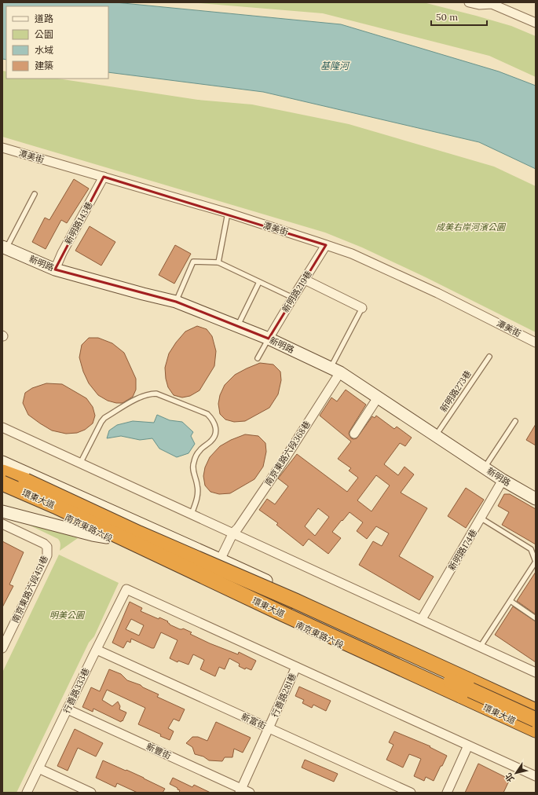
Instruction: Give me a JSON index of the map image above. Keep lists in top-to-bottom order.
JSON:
{
  "streets": {
    "highway": ["環東大道"],
    "main road": ["新明路", "南京東路六段"],
    "street": [
      "潭美街",
      "新明路143巷",
      "新明路219巷",
      "南京東路六段368巷",
      "新明路174巷",
      "南京東路六段451巷",
      "行善路333巷",
      "行善路281巷",
      "新富街",
      "新豐街"
    ],
    "lane": ["新明路273巷"]
  },
  "crossings": [
    ["潭美街", "新明路143巷"],
    ["潭美街", "新明路219巷"],
    ["新明路143巷", "新明路"],
    ["新明路", "新明路219巷"],
    ["新明路", "新明路273巷"],
    ["新明路", "南京東路六段368巷"],
    ["新明路", "新明路174巷"],
    ["南京東路六段368巷", "南京東路六段"],
    ["環東大道", "南京東路六段"],
    ["行善路333巷", "行善路281巷"],
    ["行善路333巷", "新富街"],
    ["行善路333巷", "新豐街"],
    ["行善路281巷", "新富街"],
    ["行善路281巷", "新豐街"]
  ],
  "water": ["基隆河"],
  "parks": ["成美右岸河濱公園", "明美公園"],
  "legend": [
    "道路",
    "公園",
    "水域",
    "建築"
  ],
  "scale_bar": "50 m",
  "north": "bottom left"
}
